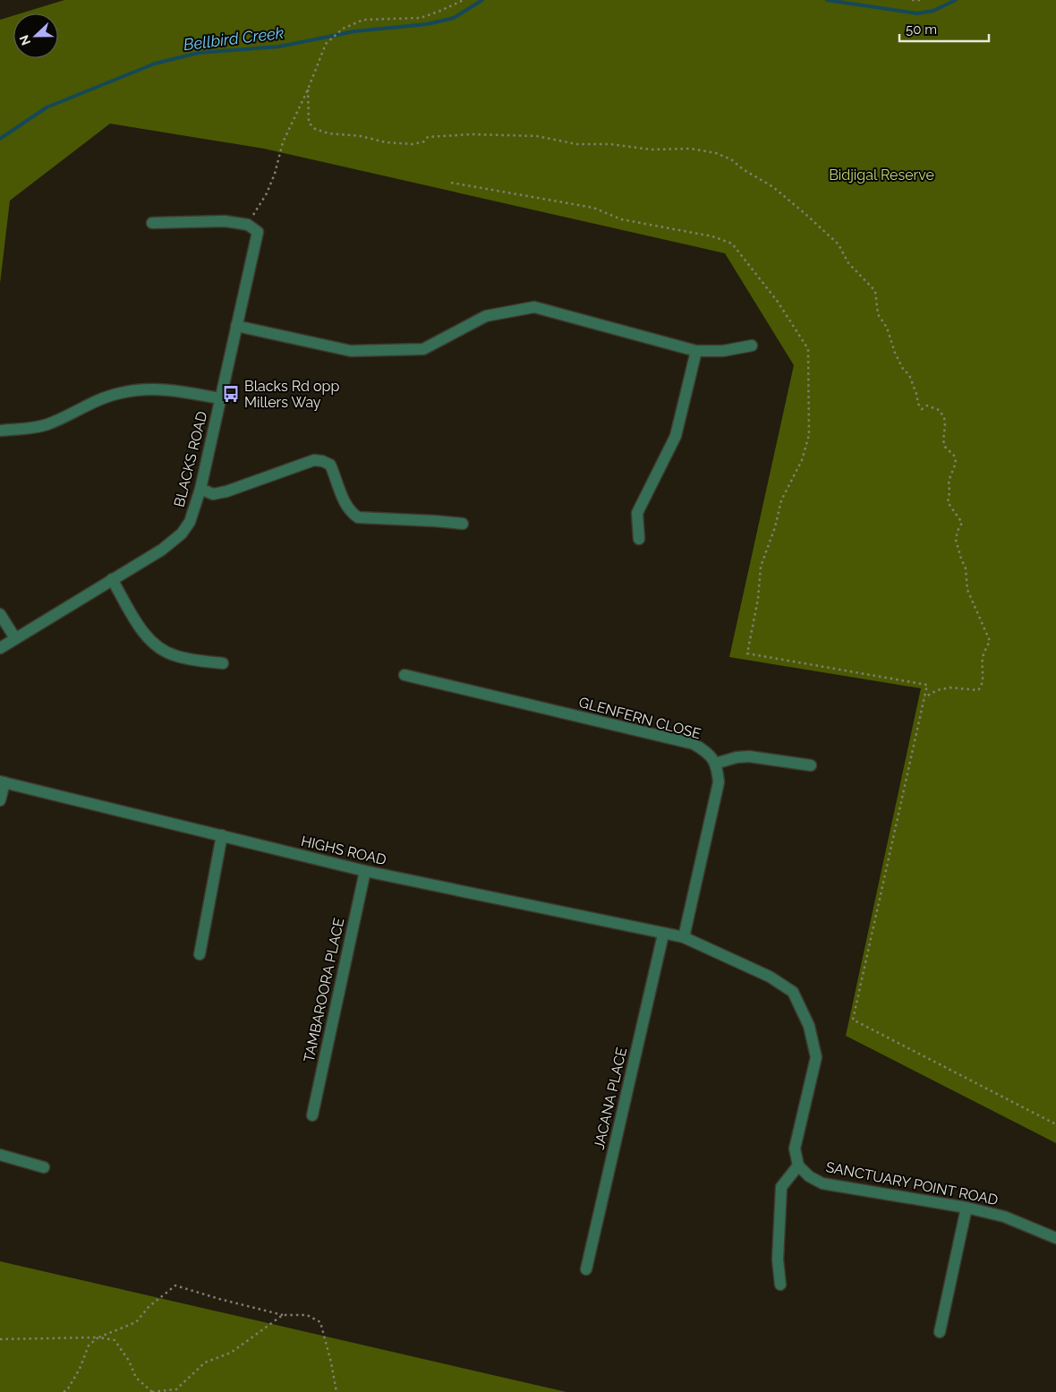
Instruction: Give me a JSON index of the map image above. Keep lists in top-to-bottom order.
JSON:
{
  "streets": {
    "street": [
      "BLACKS ROAD",
      "GLENFERN CLOSE",
      "HIGHS ROAD",
      "TAMBAROORA PLACE",
      "JACANA PLACE",
      "SANCTUARY POINT ROAD"
    ]
  },
  "crossings": [
    ["HIGHS ROAD", "TAMBAROORA PLACE"],
    ["HIGHS ROAD", "JACANA PLACE"]
  ],
  "water": ["Bellbird Creek"],
  "parks": ["Bidjigal Reserve"],
  "places": {
    "bus stop": ["Blacks Rd opp Millers Way"]
  },
  "scale_bar": "50 m",
  "north": "left"
}
